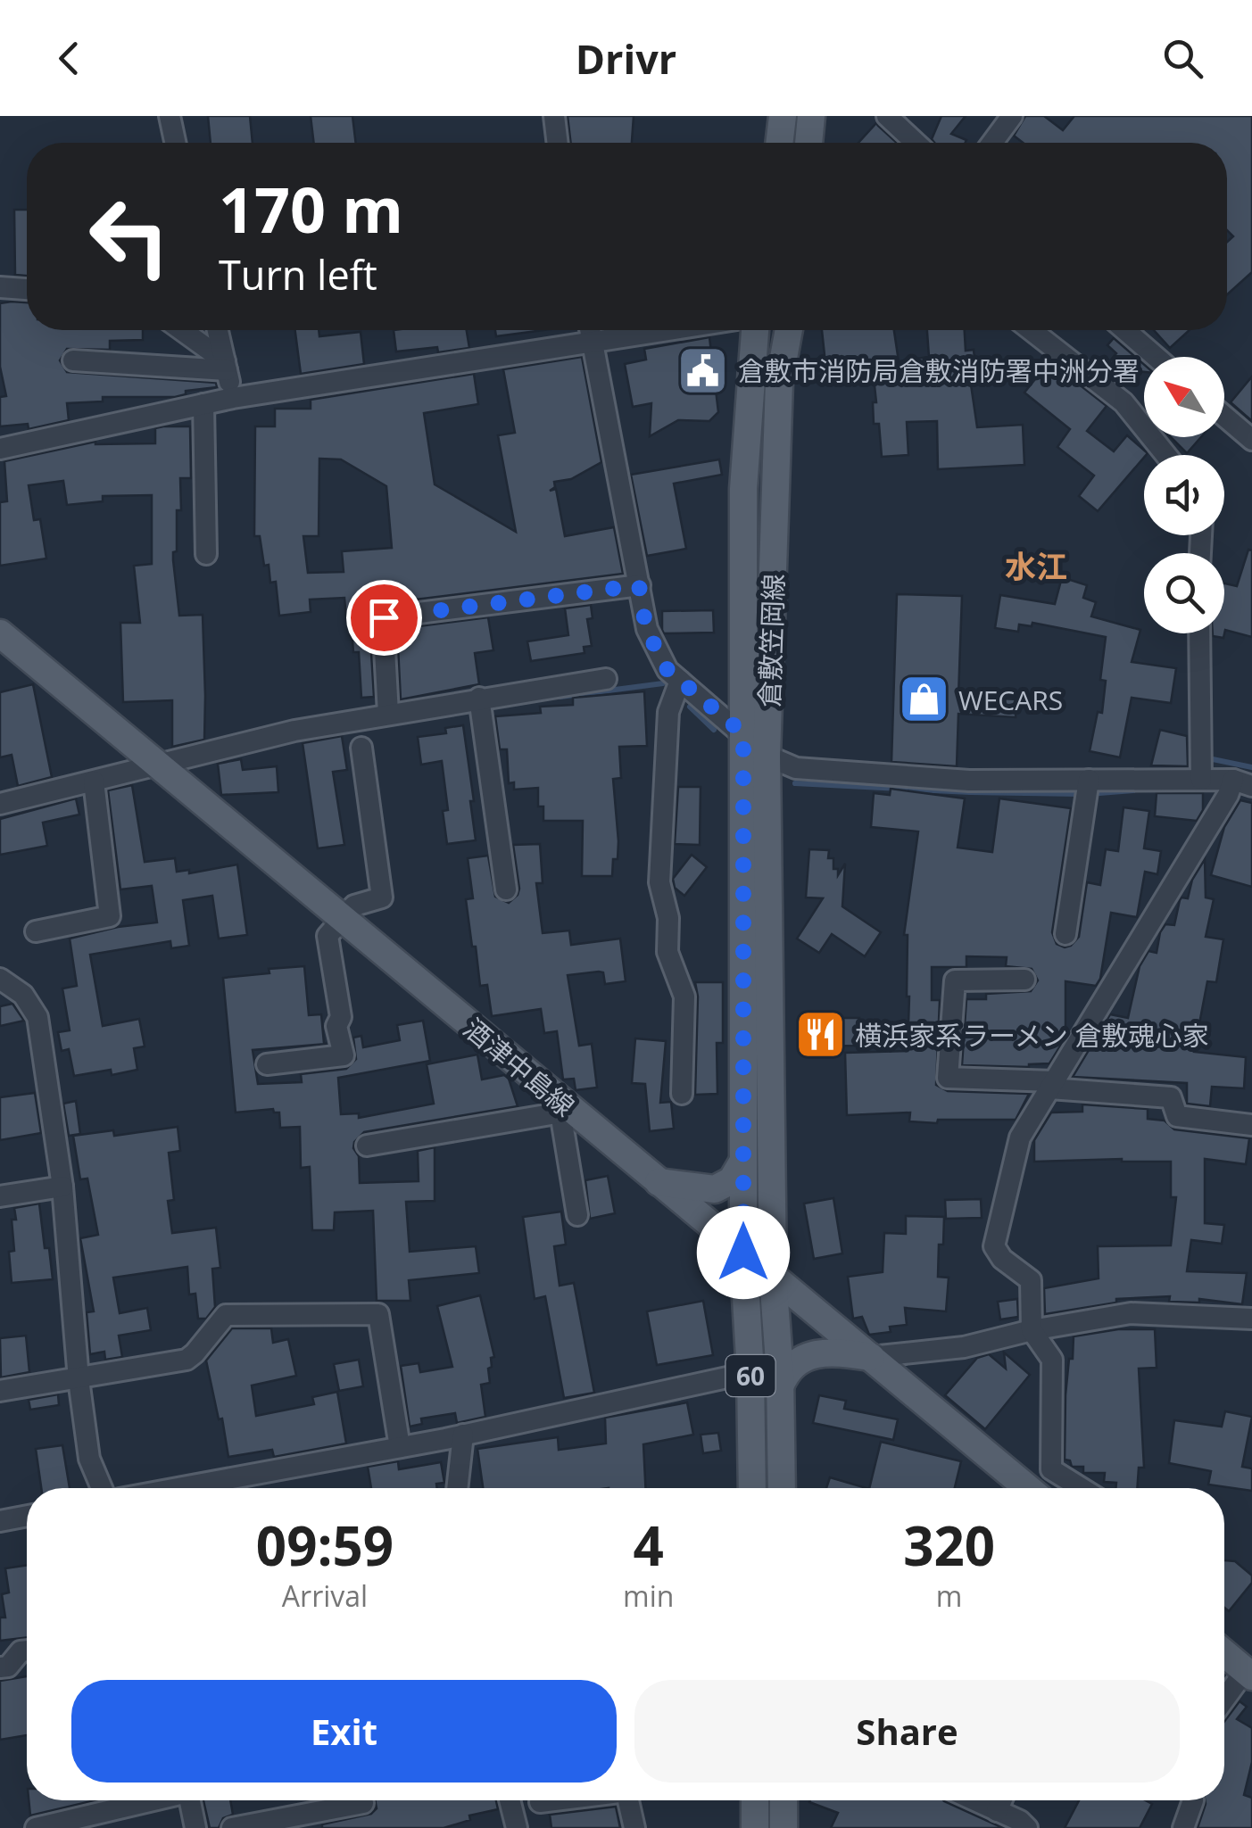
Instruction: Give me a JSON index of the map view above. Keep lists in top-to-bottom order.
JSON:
{
  "streets": {
    "main road": ["倉敷笠岡線", "酒津中島線", "60"]
  },
  "crossings": [
    ["倉敷笠岡線", "酒津中島線"]
  ],
  "districts": ["水江"],
  "places": {
    "public building": ["倉敷市消防局倉敷消防署中洲分署"],
    "shop": ["WECARS"],
    "restaurant": ["横浜家系ラーメン 倉敷魂心家"]
  },
  "north": "top left",
  "page": {
    "header": "Drivr",
    "turn": ["170 m", "Turn left"],
    "eta": [
      "09:59",
      "Arrival",
      "4",
      "min",
      "320",
      "m"
    ],
    "buttons": ["Exit", "Share"]
  }
}
